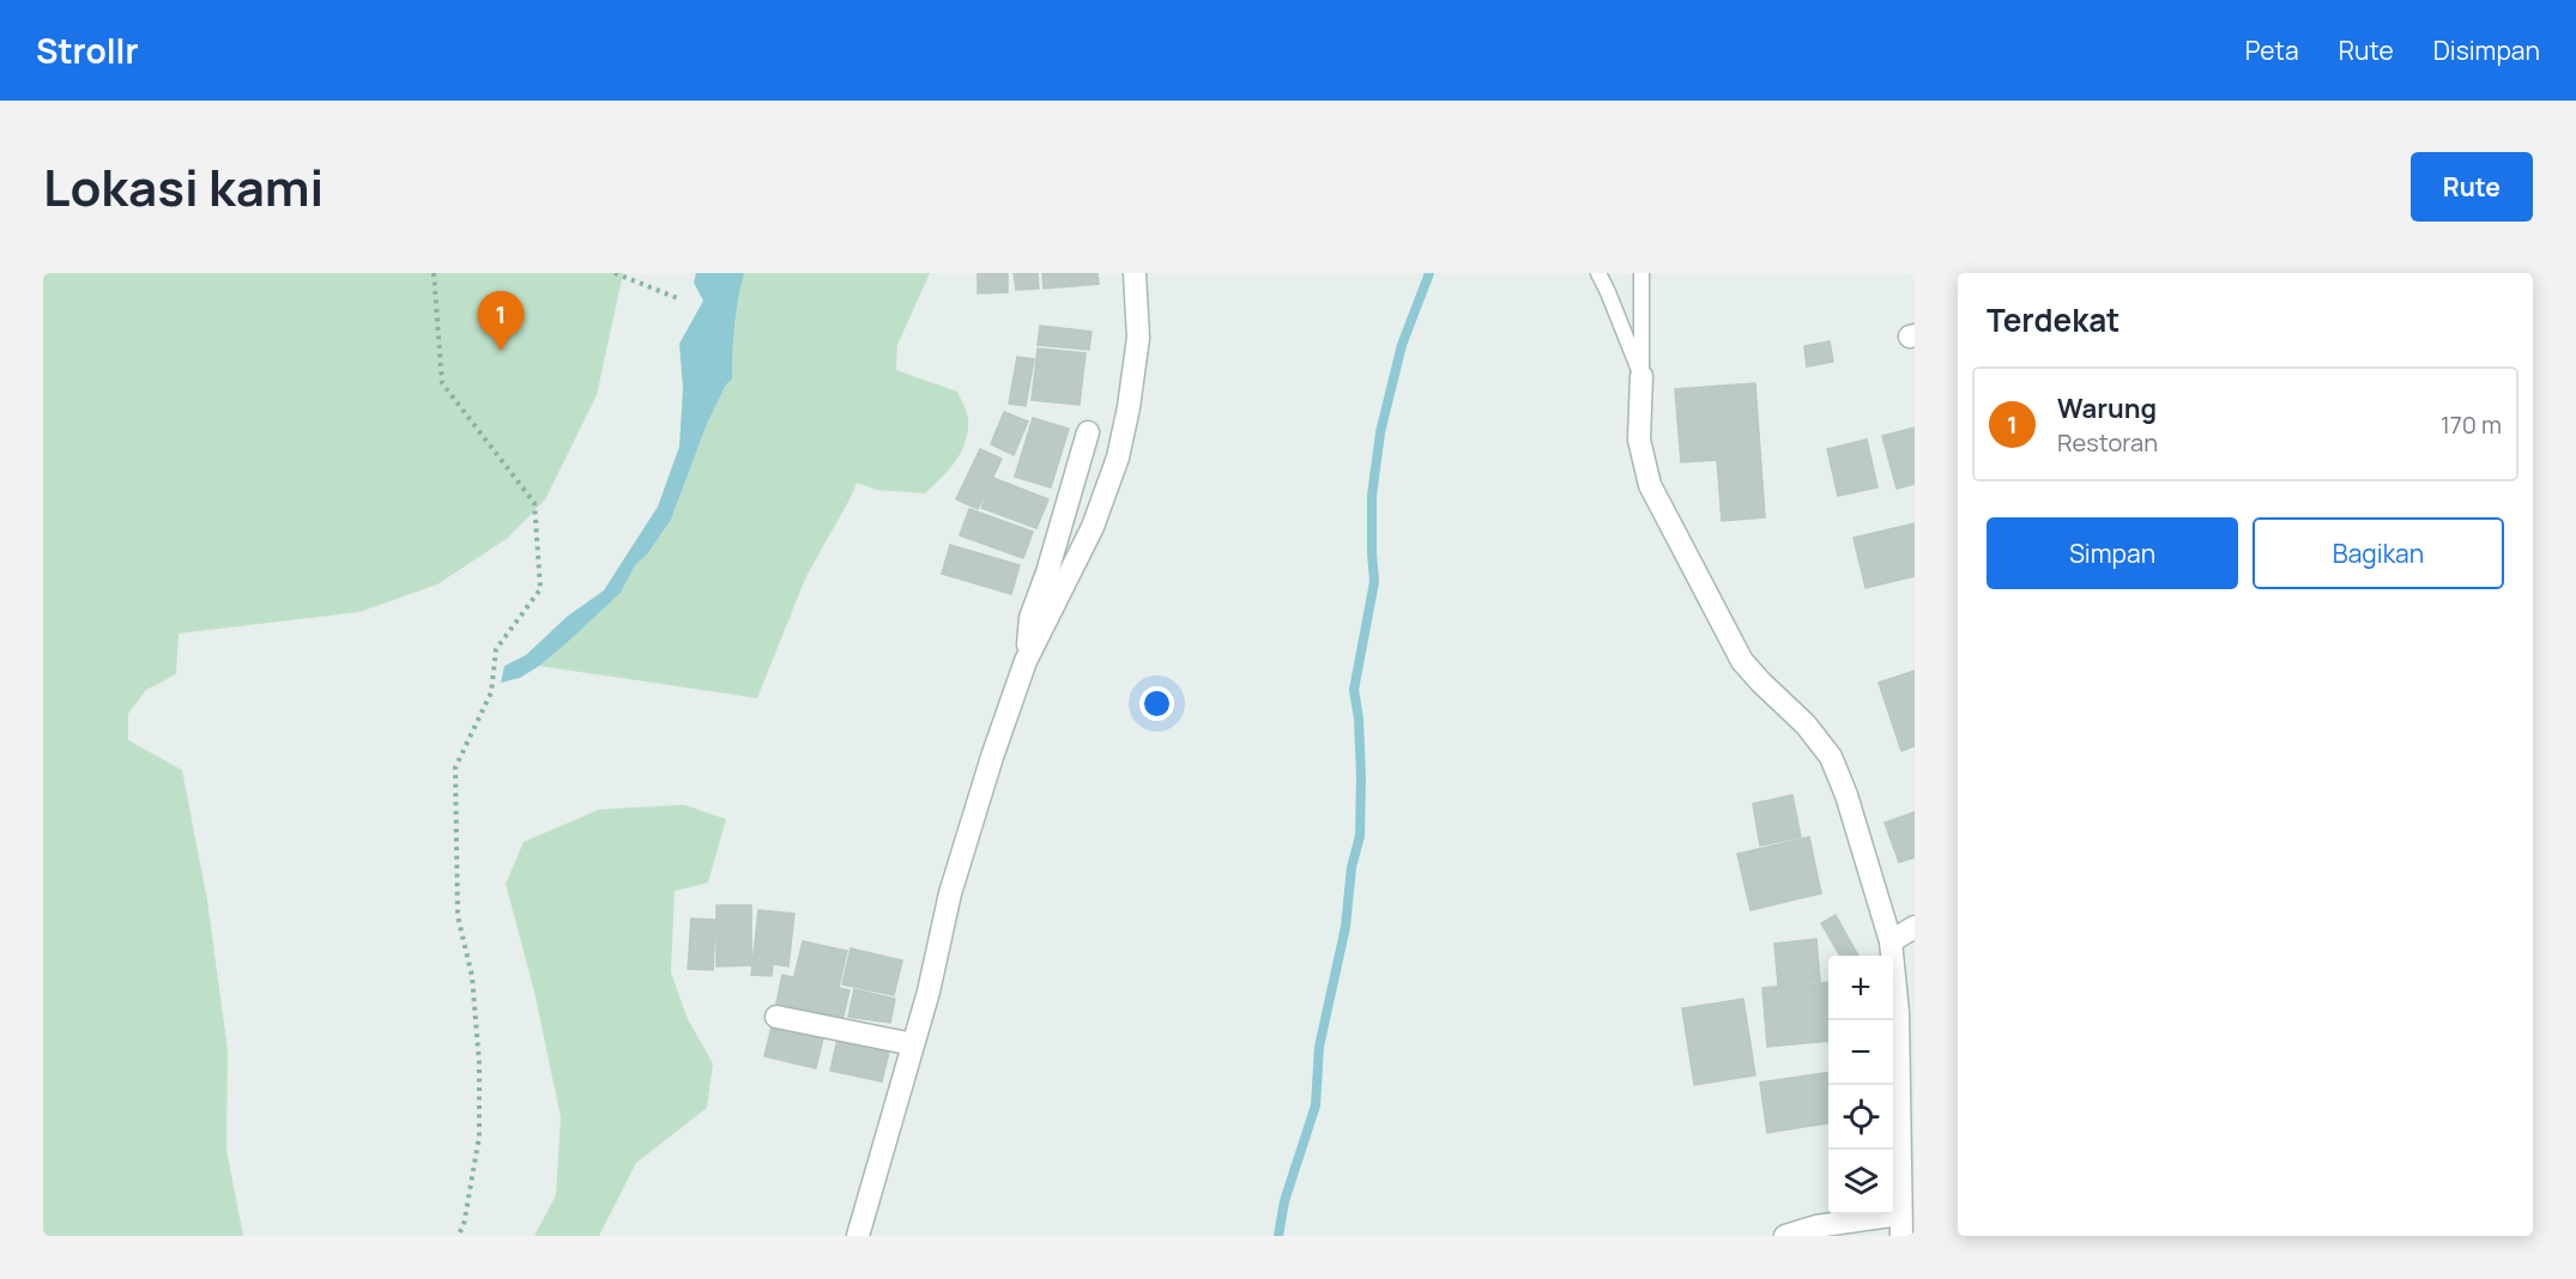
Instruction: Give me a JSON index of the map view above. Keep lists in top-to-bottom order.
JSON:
{
  "page": {
    "header": "Strollr",
    "nav": ["Peta", "Rute", "Disimpan"],
    "title": "Lokasi kami",
    "buttons": [
      "Rute",
      ["Simpan", "Bagikan"]
    ],
    "heading": "Terdekat",
    "pins": "1",
    "list": [
      {
        "mark": "1",
        "name": "Warung",
        "note": "Restoran",
        "value": "170 m"
      }
    ],
    "map_buttons": ["+", "−"]
  }
}
